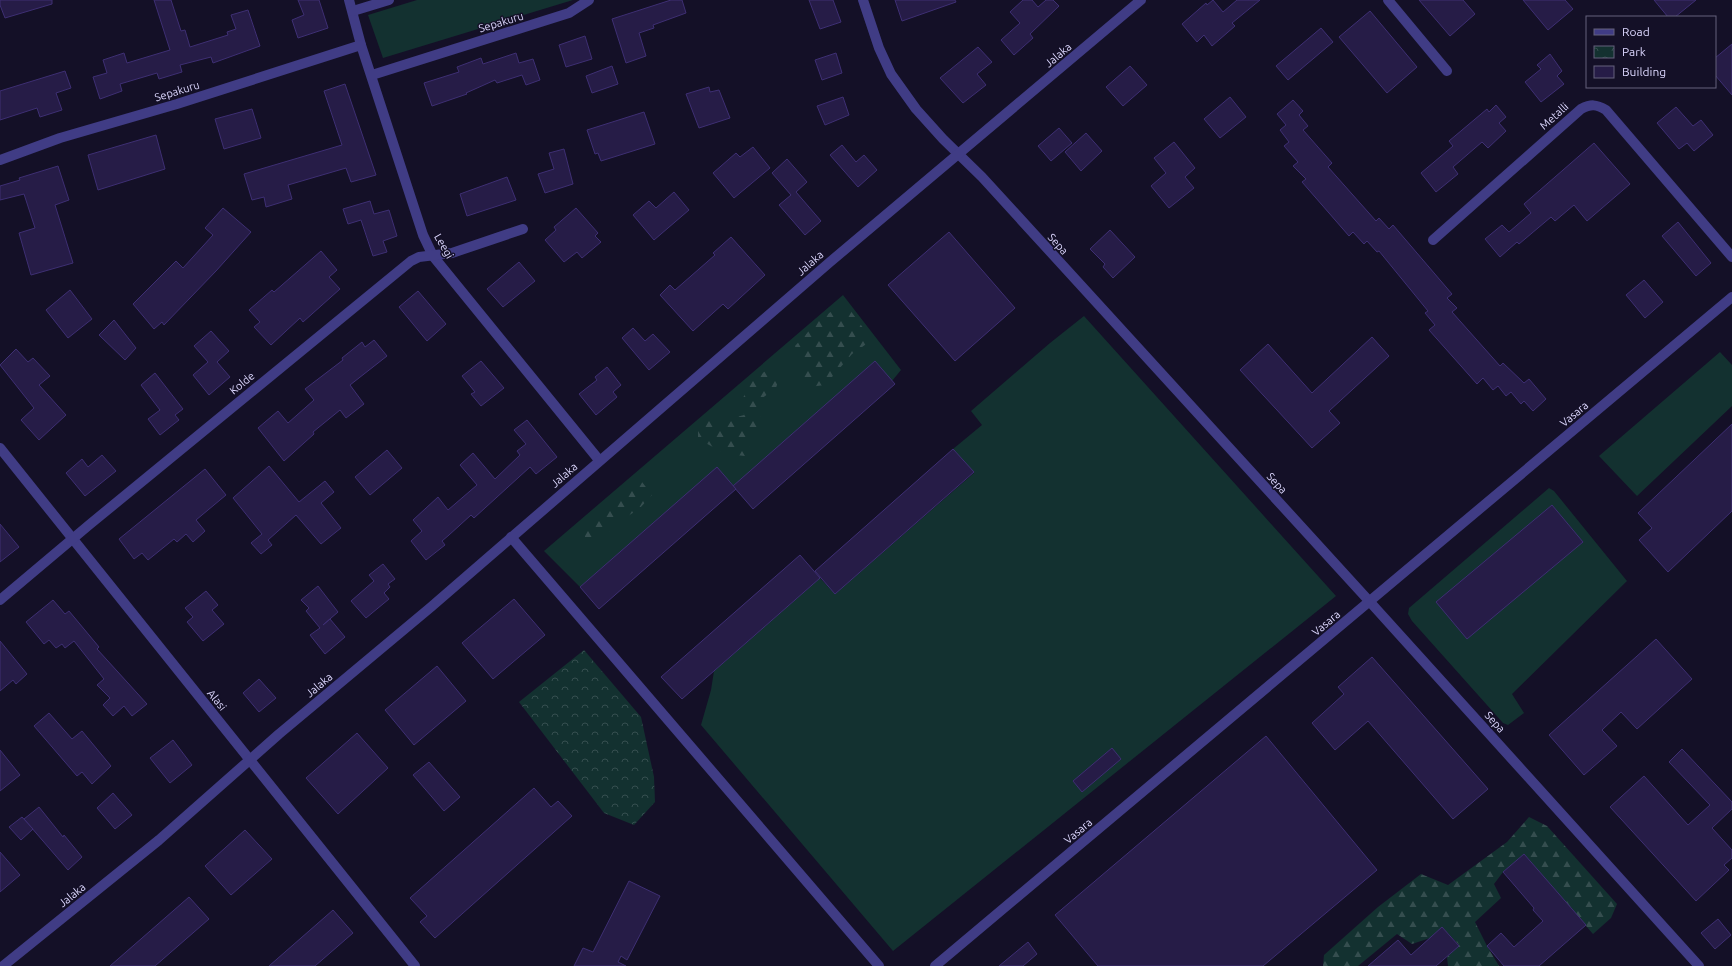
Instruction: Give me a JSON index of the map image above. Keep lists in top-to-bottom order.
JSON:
{
  "streets": {
    "street": [
      "Sepakuru",
      "Jalaka",
      "Metalli",
      "Sepa",
      "Leegi",
      "Kolde",
      "Vasara",
      "Alasi"
    ]
  },
  "crossings": [
    ["Sepakuru", "Leegi"],
    ["Jalaka", "Sepa"],
    ["Jalaka", "Leegi"],
    ["Jalaka", "Alasi"],
    ["Sepa", "Vasara"],
    ["Leegi", "Kolde"],
    ["Kolde", "Alasi"]
  ],
  "legend": ["Road", "Park", "Building"]
}
